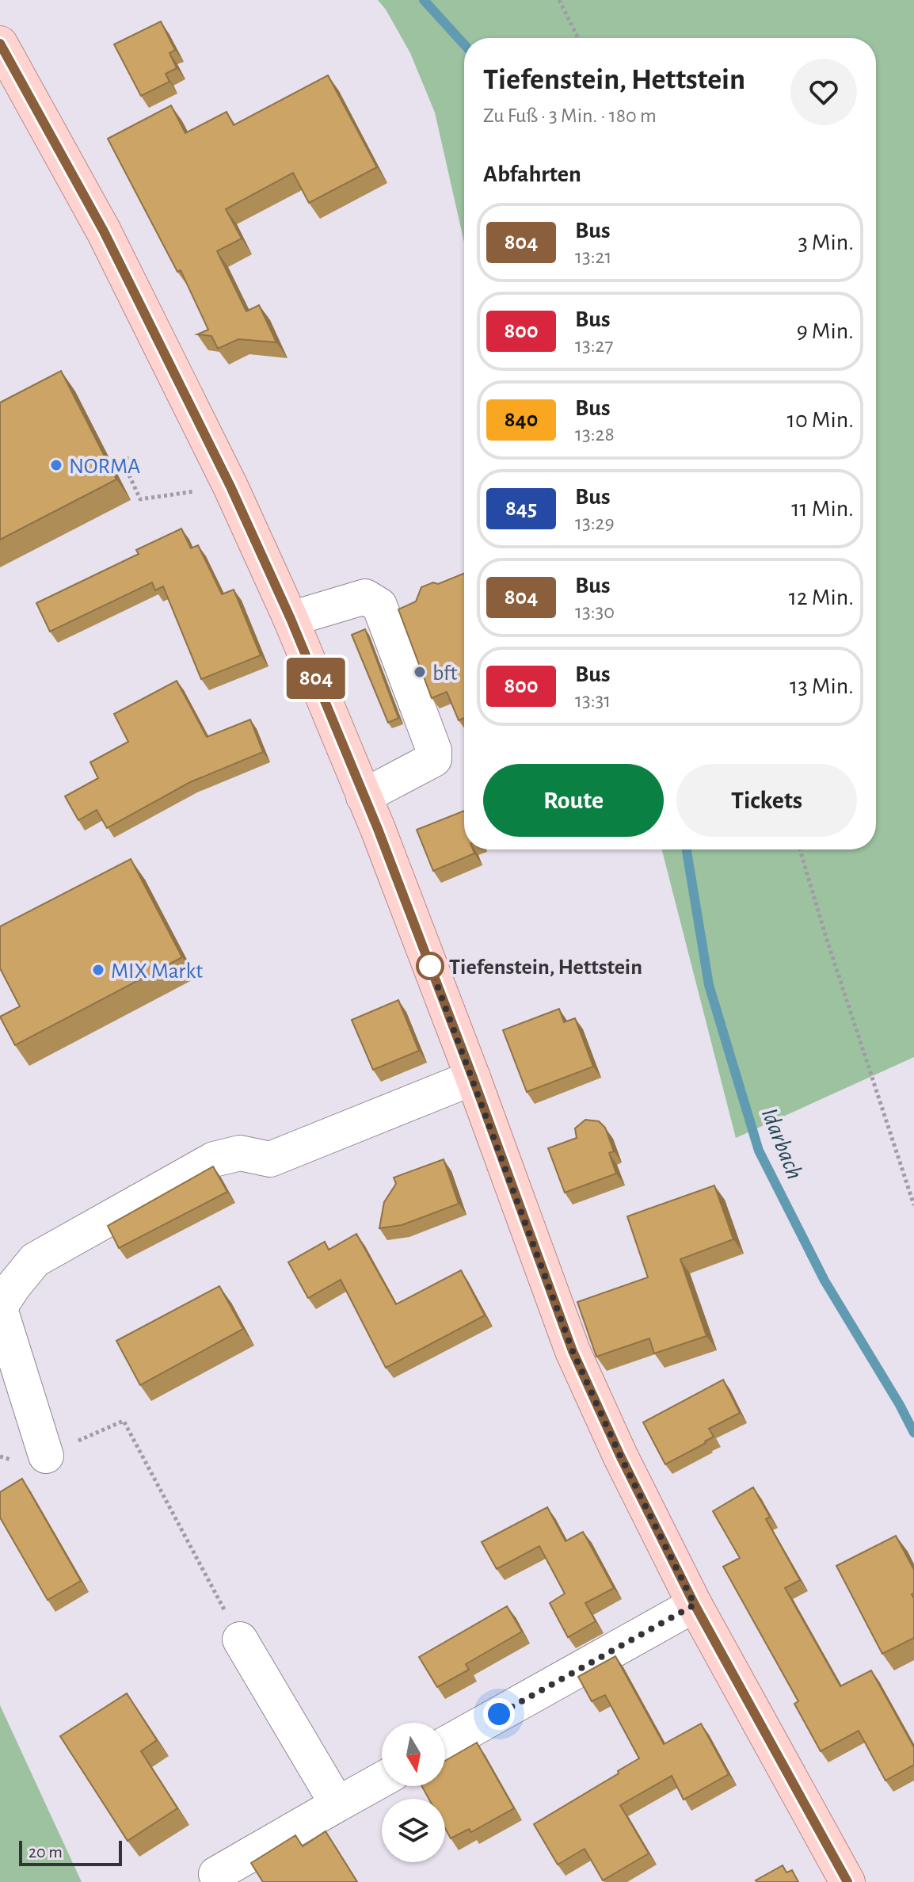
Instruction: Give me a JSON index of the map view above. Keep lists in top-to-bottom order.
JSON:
{
  "water": ["Idarbach"],
  "places": [
    "NORMA",
    "bft",
    "Tiefenstein, Hettstein",
    "MIX Markt"
  ],
  "lines": ["bus line 804"],
  "scale_bar": "20 m",
  "north": "bottom",
  "page": {
    "on_map": "804",
    "heading": [
      ["Tiefenstein, Hettstein", "Zu Fuß · 3 Min. · 180 m"],
      "Abfahrten"
    ],
    "list": [
      {
        "mark": "804",
        "name": "Bus",
        "note": "13:21",
        "value": "3 Min."
      },
      {
        "mark": "800",
        "name": "Bus",
        "note": "13:27",
        "value": "9 Min."
      },
      {
        "mark": "840",
        "name": "Bus",
        "note": "13:28",
        "value": "10 Min."
      },
      {
        "mark": "845",
        "name": "Bus",
        "note": "13:29",
        "value": "11 Min."
      },
      {
        "mark": "804",
        "name": "Bus",
        "note": "13:30",
        "value": "12 Min."
      },
      {
        "mark": "800",
        "name": "Bus",
        "note": "13:31",
        "value": "13 Min."
      }
    ],
    "buttons": ["Route", "Tickets"],
    "scale": "20 m"
  }
}
